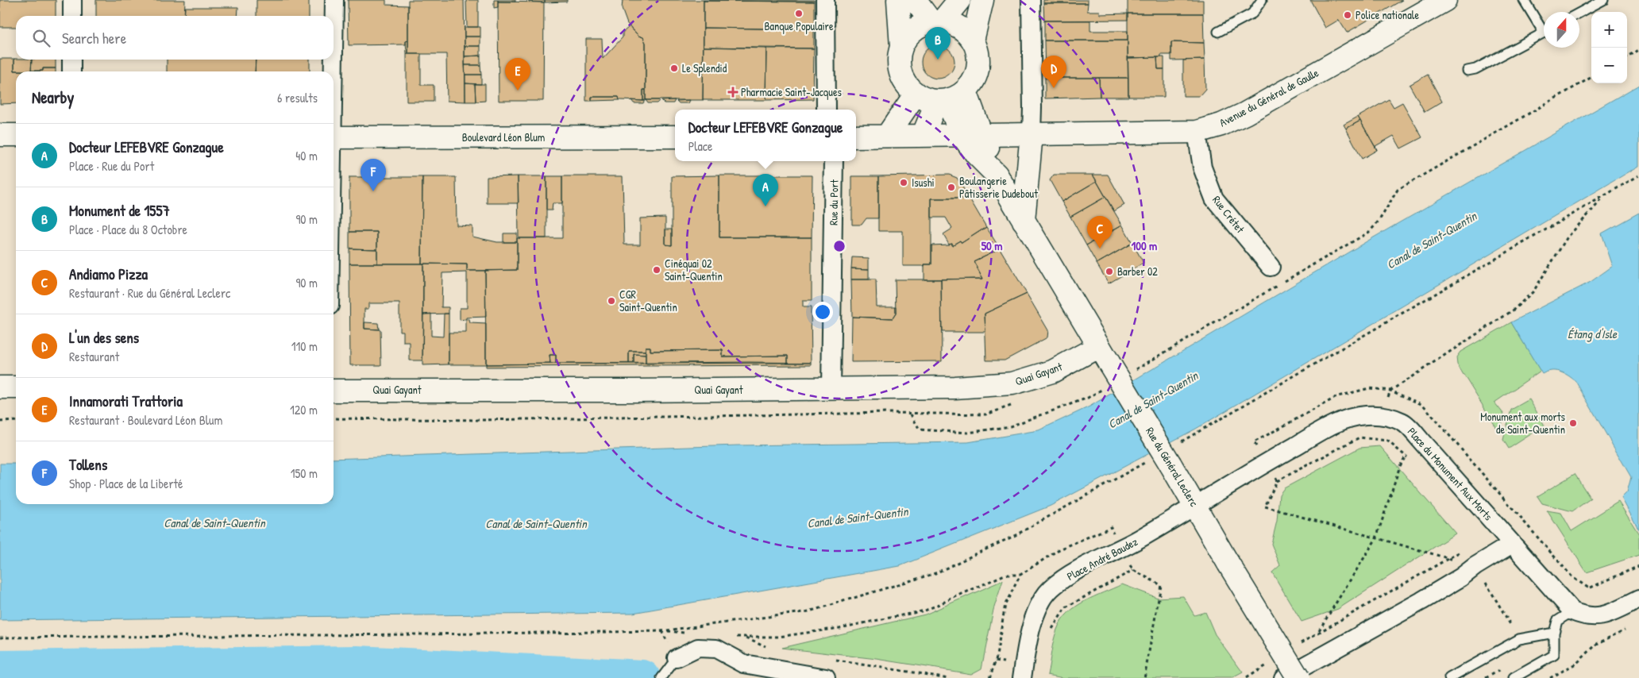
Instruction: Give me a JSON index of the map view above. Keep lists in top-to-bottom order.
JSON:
{
  "streets": {
    "main road": [
      "Avenue du Général de Gaulle",
      "Boulevard Léon Blum",
      "Quai Gayant",
      "Rue du Général Leclerc"
    ],
    "street": [
      "Rue du Port",
      "Rue Crétet",
      "Place du Monument Aux Morts",
      "Place André Baudez"
    ]
  },
  "crossings": [
    ["Avenue du Général de Gaulle", "Rue Crétet"],
    ["Avenue du Général de Gaulle", "Rue du Général Leclerc"],
    ["Rue du Port", "Quai Gayant"],
    ["Quai Gayant", "Rue du Général Leclerc"],
    ["Rue du Général Leclerc", "Place du Monument Aux Morts"],
    ["Rue du Général Leclerc", "Place André Baudez"],
    ["Place du Monument Aux Morts", "Place André Baudez"]
  ],
  "water": ["Canal de Saint-Quentin", "Étang d'Isle"],
  "places": {
    "other": [
      "Banque Populaire",
      "Police nationale",
      "Le Splendid",
      "Isushi",
      "Boulangerie Pâtisserie Dudebout",
      "Cinéquai 02 Saint-Quentin",
      "Barber 02",
      "CGR Saint-Quentin",
      "Monument aux morts de Saint-Quentin"
    ],
    "health": ["Pharmacie Saint-Jacques"]
  },
  "north": "top",
  "page": {
    "map_buttons": ["+", "−"],
    "search": "Search here",
    "pins": [
      "B",
      "D",
      "E",
      "F",
      "A",
      "C"
    ],
    "heading": ["Nearby", "6 results"],
    "popup": ["Docteur LEFEBVRE Gonzague", "Place"],
    "list": [
      {
        "mark": "A",
        "name": "Docteur LEFEBVRE Gonzague",
        "note": "Place · Rue du Port",
        "value": "40 m"
      },
      {
        "mark": "B",
        "name": "Monument de 1557",
        "note": "Place · Place du 8 Octobre",
        "value": "90 m"
      },
      {
        "mark": "C",
        "name": "Andiamo Pizza",
        "note": "Restaurant · Rue du Général Leclerc",
        "value": "90 m"
      },
      {
        "mark": "D",
        "name": "L'un des sens",
        "note": "Restaurant",
        "value": "110 m"
      },
      {
        "mark": "E",
        "name": "Innamorati Trattoria",
        "note": "Restaurant · Boulevard Léon Blum",
        "value": "120 m"
      },
      {
        "mark": "F",
        "name": "Tollens",
        "note": "Shop · Place de la Liberté",
        "value": "150 m"
      }
    ]
  },
  "rings": ["50 m", "100 m"]
}
